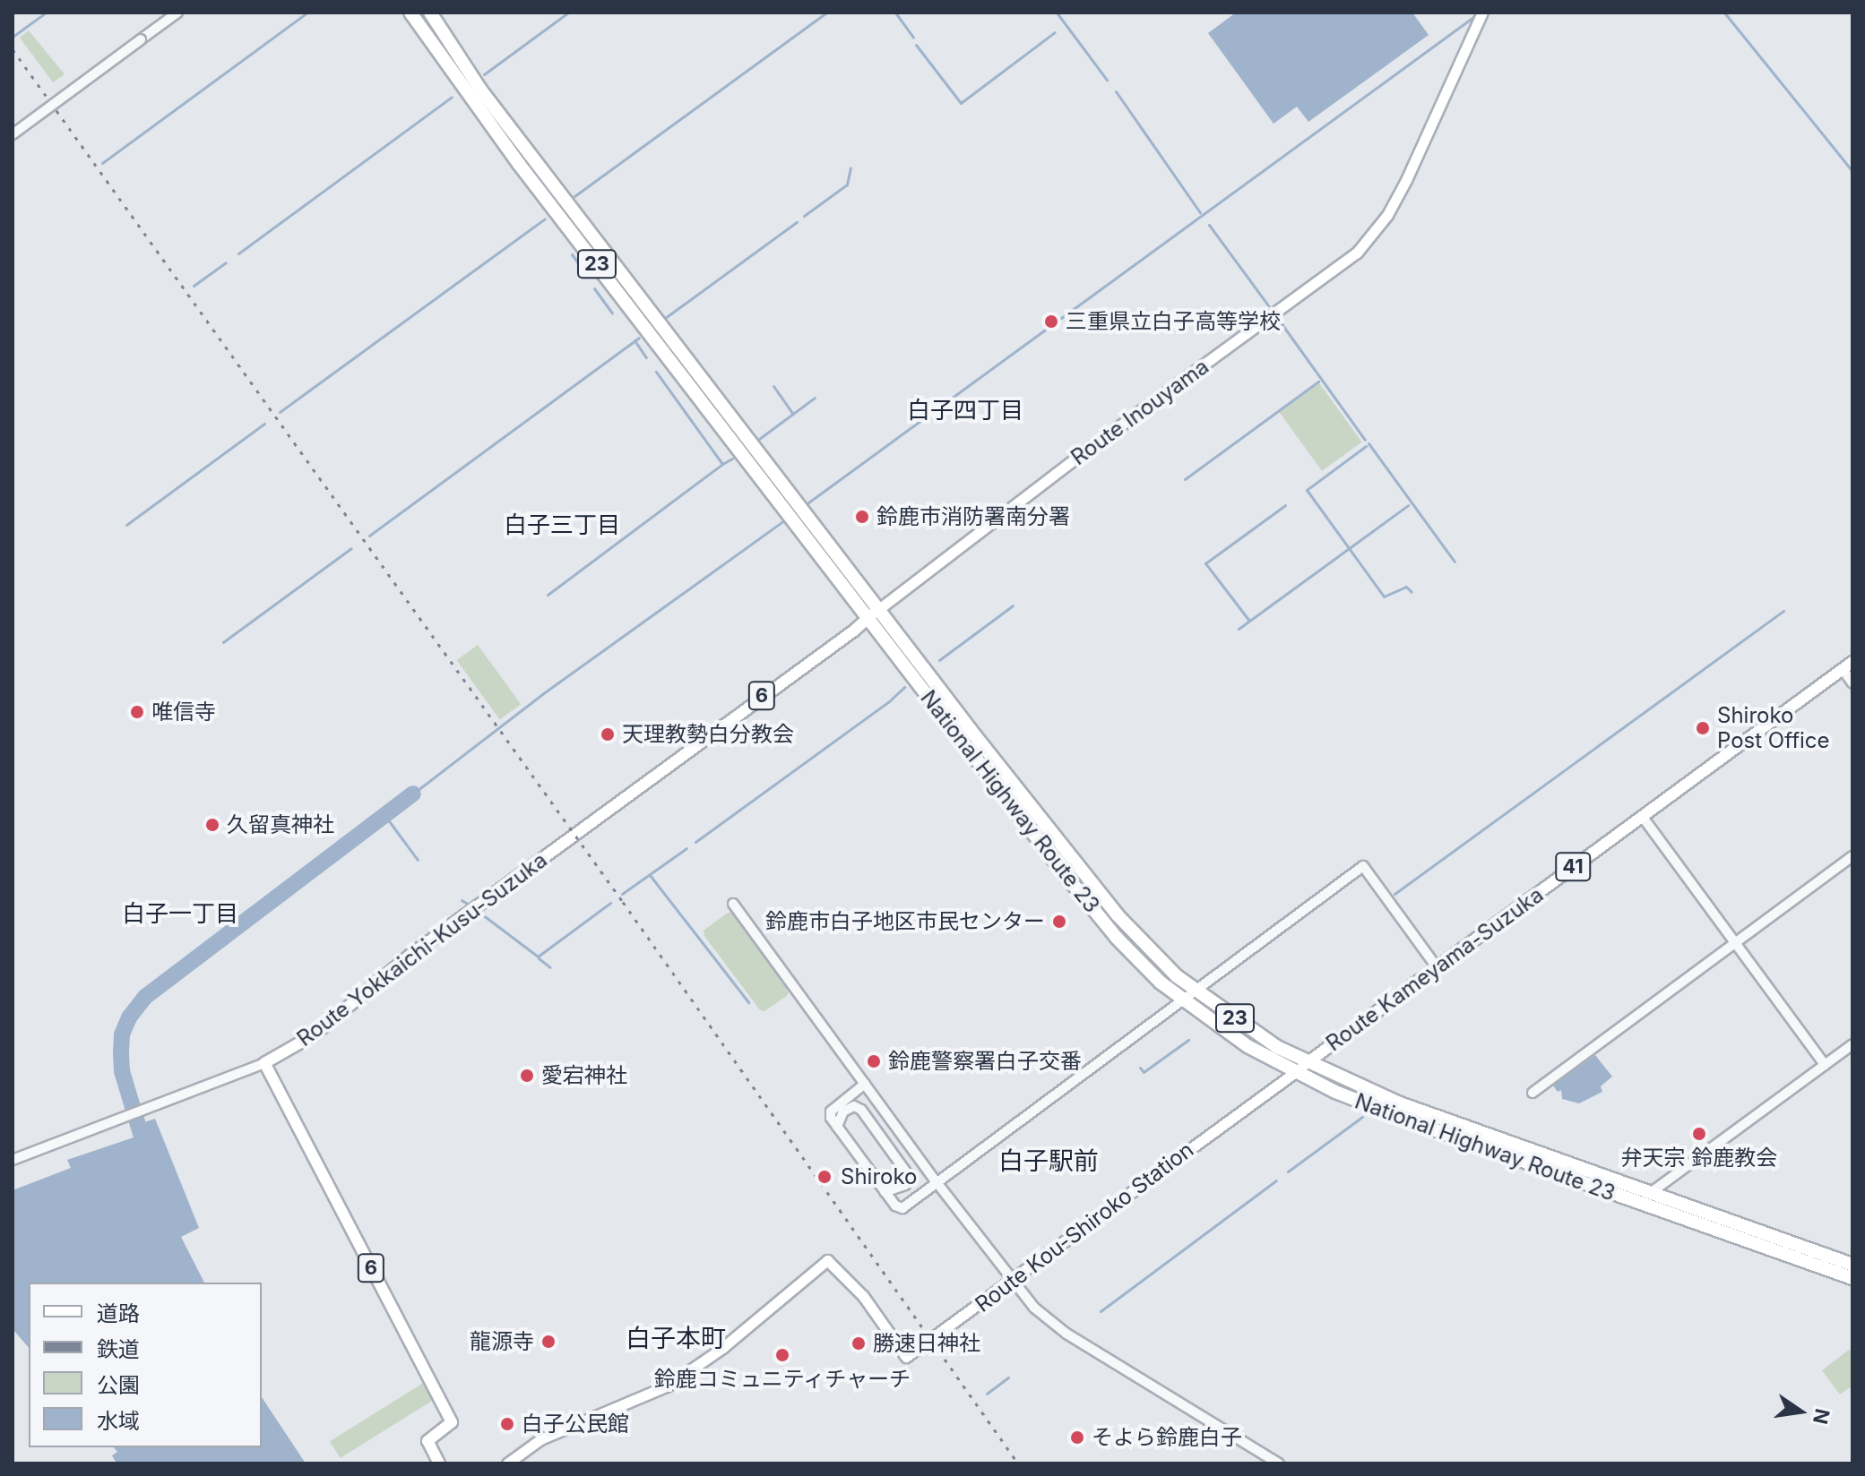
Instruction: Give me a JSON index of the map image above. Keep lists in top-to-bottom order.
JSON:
{
  "streets": {
    "highway": ["23", "National Highway Route 23"],
    "main road": [
      "Route Inouyama",
      "6",
      "41",
      "Route Yokkaichi-Kusu-Suzuka",
      "Route Kameyama-Suzuka",
      "Route Kou-Shiroko Station"
    ]
  },
  "crossings": [
    ["Route Inouyama", "National Highway Route 23"],
    ["Route Inouyama", "Route Yokkaichi-Kusu-Suzuka"],
    ["6", "Route Yokkaichi-Kusu-Suzuka"],
    ["National Highway Route 23", "Route Yokkaichi-Kusu-Suzuka"],
    ["National Highway Route 23", "Route Kameyama-Suzuka"],
    ["National Highway Route 23", "Route Kou-Shiroko Station"],
    ["Route Kameyama-Suzuka", "Route Kou-Shiroko Station"]
  ],
  "districts": [
    "白子四丁目",
    "白子三丁目",
    "白子一丁目",
    "白子駅前",
    "白子本町"
  ],
  "places": [
    "三重県立白子高等学校",
    "鈴鹿市消防署南分署",
    "唯信寺",
    "Shiroko Post Office",
    "天理教勢白分教会",
    "久留真神社",
    "鈴鹿市白子地区市民センター",
    "鈴鹿警察署白子交番",
    "愛宕神社",
    "弁天宗 鈴鹿教会",
    "Shiroko",
    "龍源寺",
    "勝速日神社",
    "鈴鹿コミュニティチャーチ",
    "白子公民館",
    "そよら鈴鹿白子"
  ],
  "legend": [
    "道路",
    "鉄道",
    "公園",
    "水域"
  ],
  "north": "right"
}
